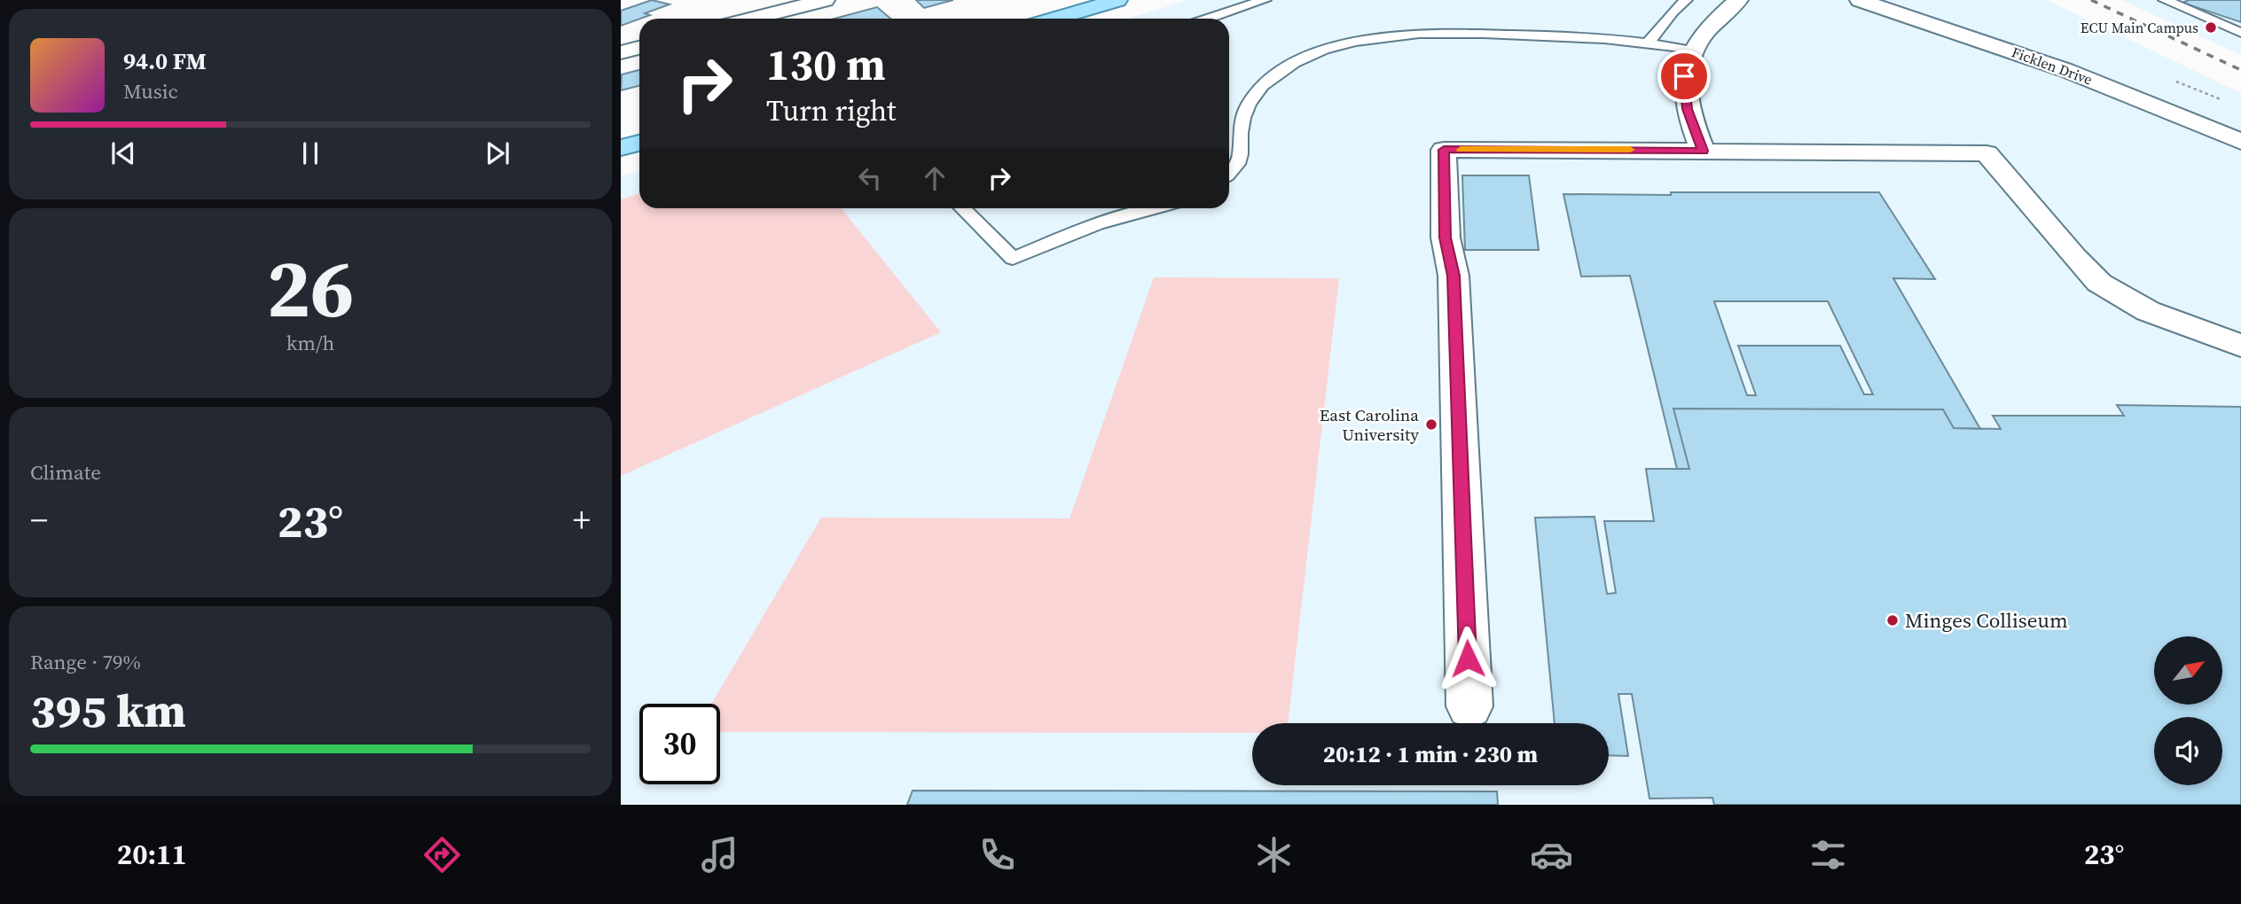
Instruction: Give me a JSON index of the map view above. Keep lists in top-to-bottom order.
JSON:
{
  "streets": {
    "street": ["Ficklen Drive"]
  },
  "places": ["ECU Main Campus", "East Carolina University", "Minges Colliseum"],
  "north": "top right",
  "page": {
    "turn": ["130 m", "Turn right"],
    "song": ["94.0 FM", "Music"],
    "tile": [
      ["26", "km/h"],
      "Climate",
      ["Range · 79%", "395 km"]
    ],
    "heat": ["−", "23°", "+"],
    "limit": "30",
    "trip": "20:12 · 1 min · 230 m",
    "tabs": ["20:11", "23°"]
  }
}
